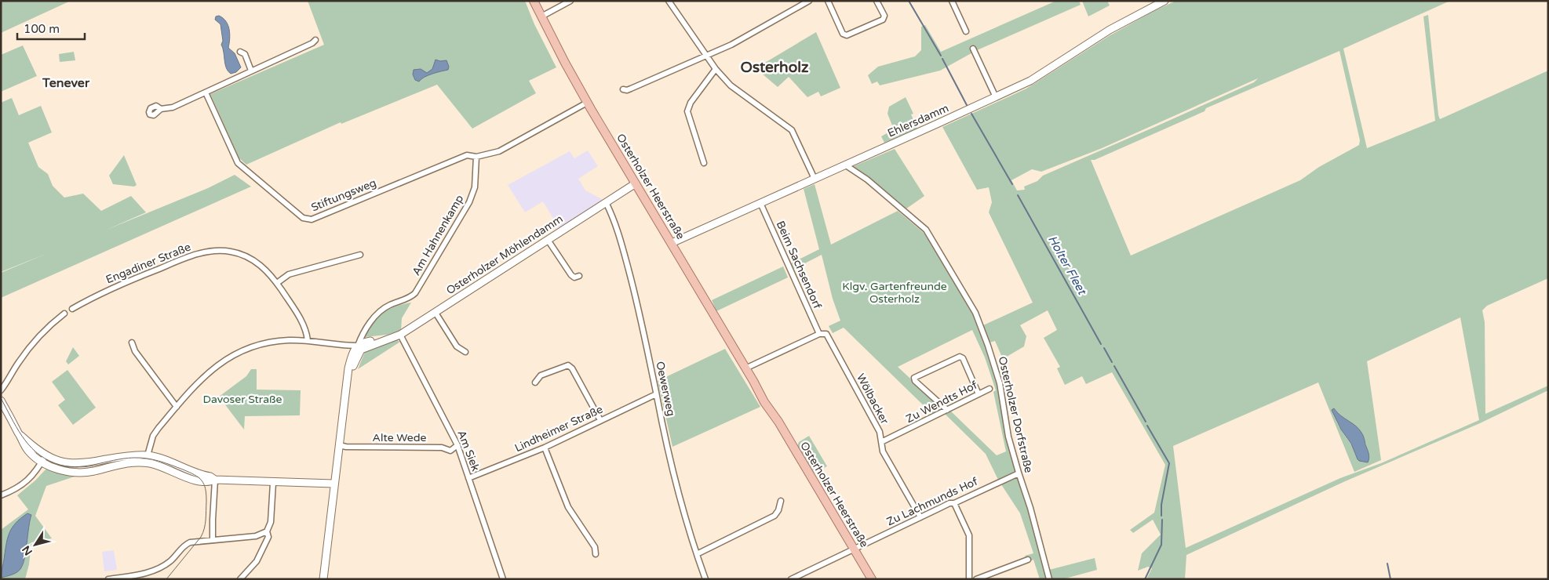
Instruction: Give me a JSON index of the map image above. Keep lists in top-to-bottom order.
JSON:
{
  "streets": {
    "main road": ["Osterholzer Heerstraße"],
    "street": [
      "Ehlersdamm",
      "Stiftungsweg",
      "Am Hahnenkamp",
      "Osterholzer Möhlendamm",
      "Engadiner Straße",
      "Beim Sachsendorf",
      "Oewerweg",
      "Wölbacker",
      "Zu Wendts Hof",
      "Osterholzer Dorfstraße",
      "Lindheimer Straße",
      "Alte Wede",
      "Am Siek",
      "Zu Lachmunds Hof"
    ]
  },
  "crossings": [
    ["Ehlersdamm", "Osterholzer Heerstraße"],
    ["Ehlersdamm", "Beim Sachsendorf"],
    ["Ehlersdamm", "Osterholzer Dorfstraße"],
    ["Osterholzer Heerstraße", "Osterholzer Möhlendamm"],
    ["Osterholzer Heerstraße", "Zu Lachmunds Hof"],
    ["Stiftungsweg", "Am Hahnenkamp"],
    ["Am Hahnenkamp", "Osterholzer Möhlendamm"],
    ["Osterholzer Möhlendamm", "Oewerweg"],
    ["Osterholzer Möhlendamm", "Am Siek"],
    ["Beim Sachsendorf", "Wölbacker"],
    ["Oewerweg", "Lindheimer Straße"],
    ["Wölbacker", "Zu Wendts Hof"],
    ["Wölbacker", "Zu Lachmunds Hof"],
    ["Osterholzer Dorfstraße", "Zu Lachmunds Hof"],
    ["Lindheimer Straße", "Am Siek"],
    ["Alte Wede", "Am Siek"]
  ],
  "districts": ["Osterholz", "Tenever"],
  "water": ["Holter Fleet"],
  "parks": ["Klgv. Gartenfreunde Osterholz", "Davoser Straße"],
  "scale_bar": "100 m",
  "north": "bottom left"
}
